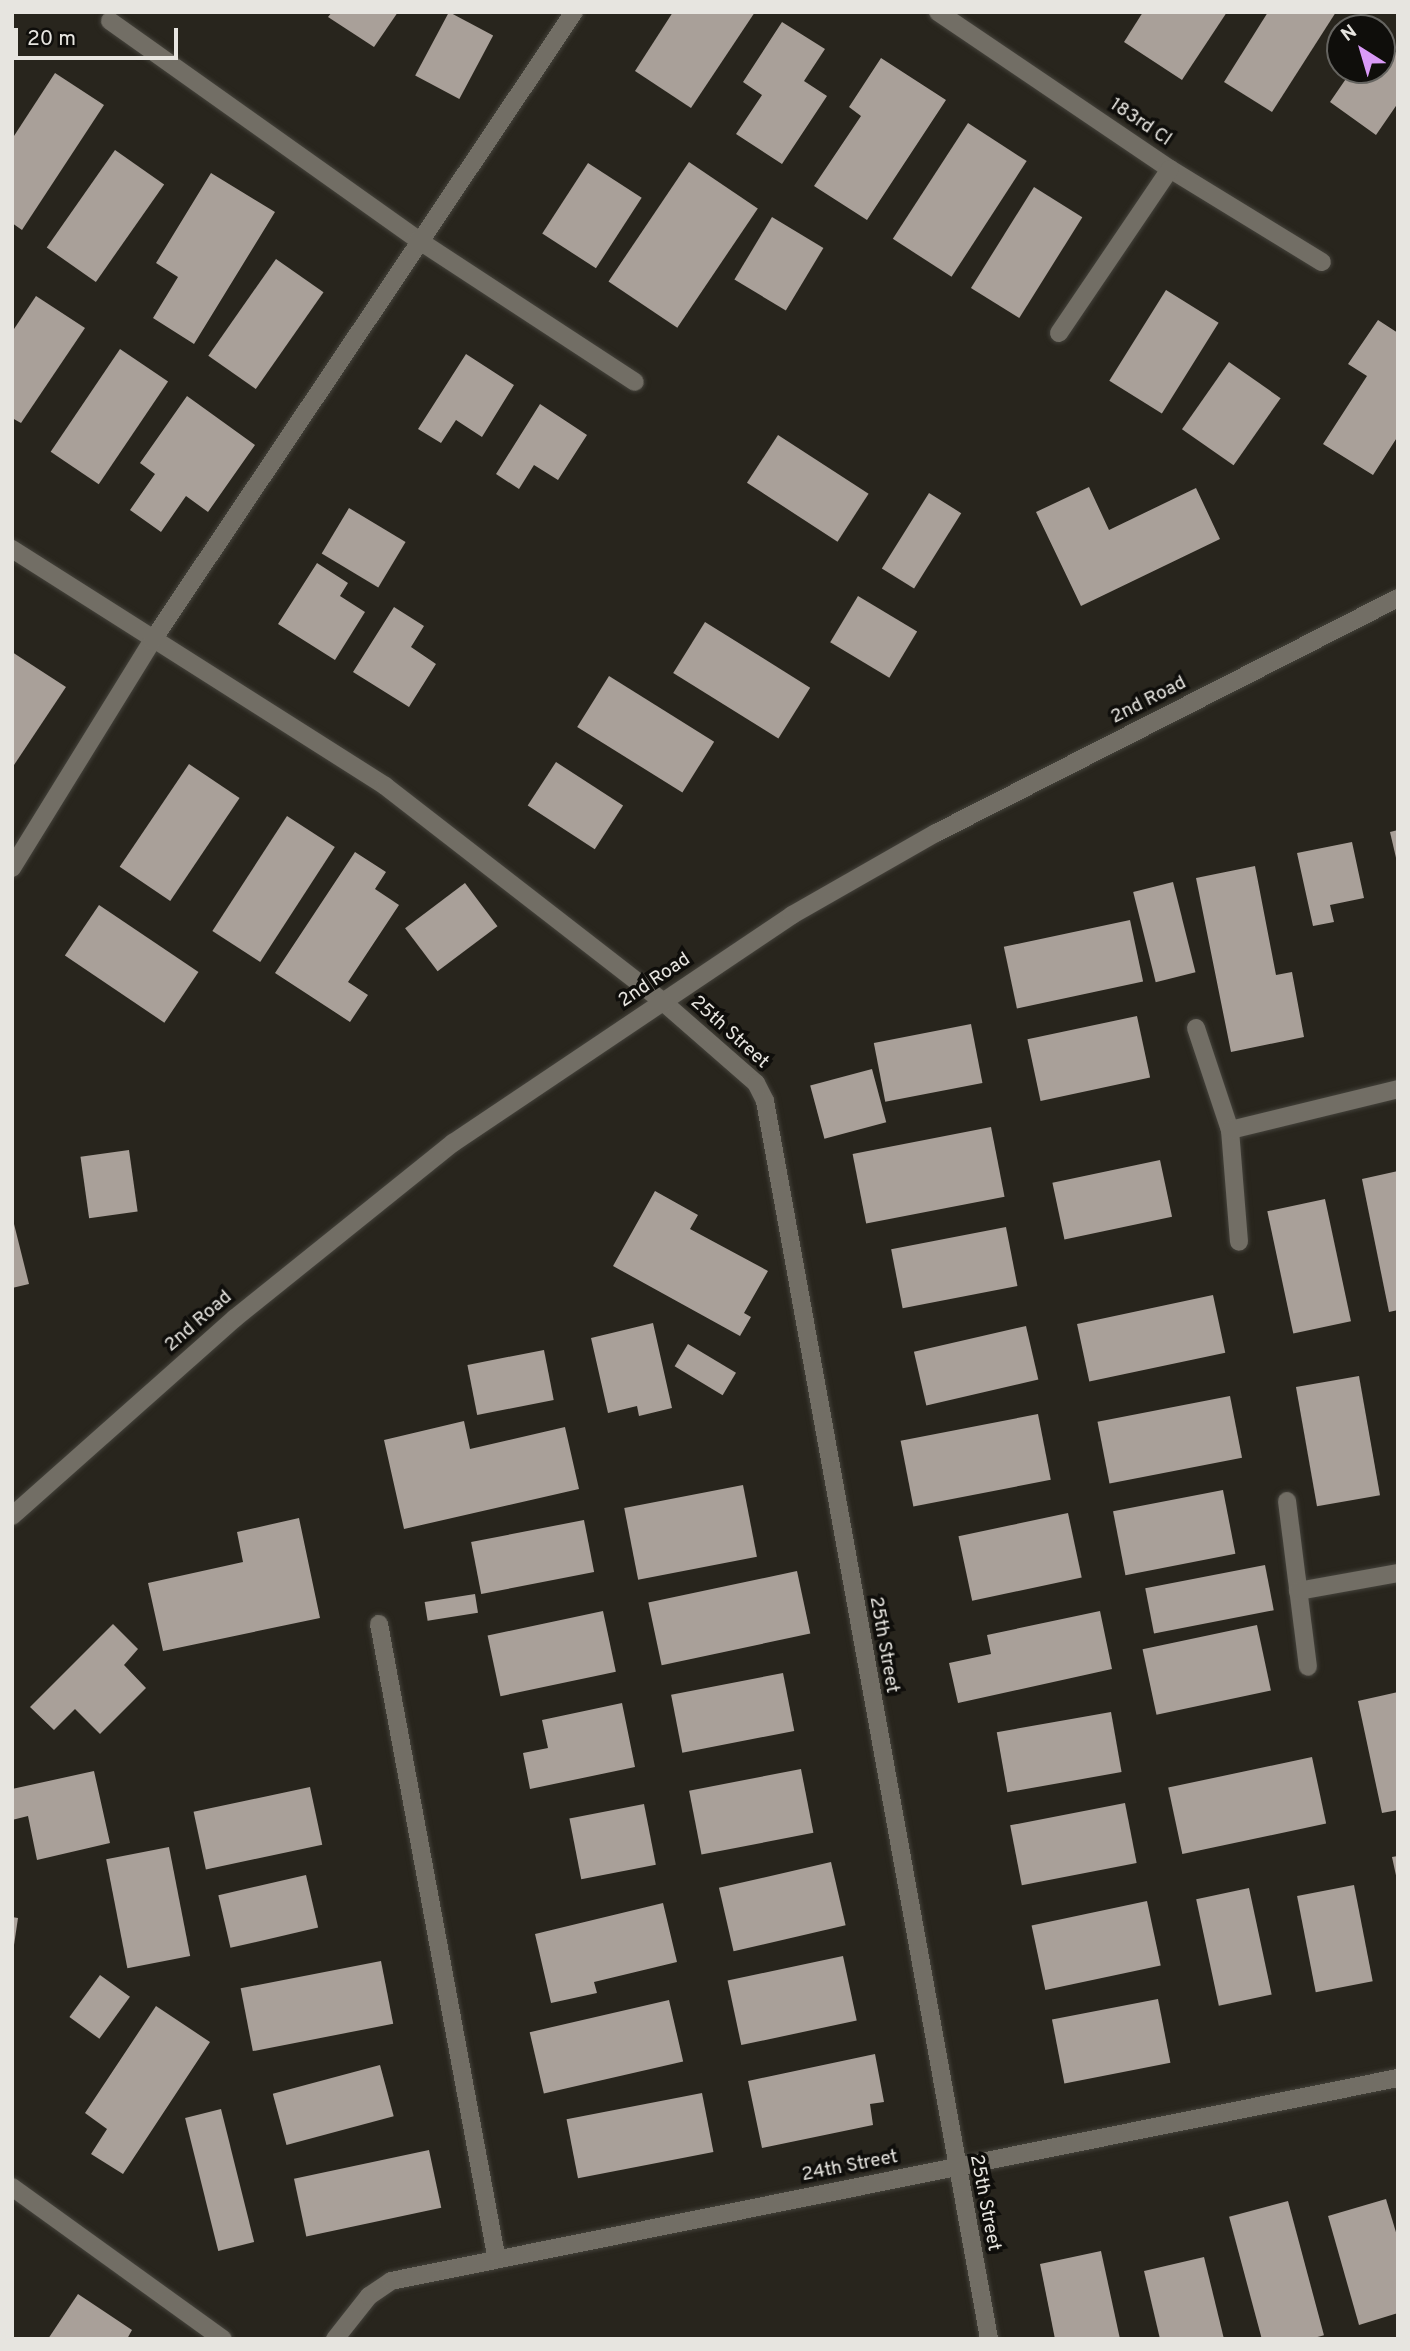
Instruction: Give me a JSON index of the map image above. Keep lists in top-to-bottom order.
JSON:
{
  "streets": {
    "street": [
      "183rd Cl",
      "2nd Road",
      "25th Street",
      "24th Street"
    ]
  },
  "crossings": [
    ["2nd Road", "25th Street"],
    ["25th Street", "24th Street"]
  ],
  "scale_bar": "20 m",
  "north": "top left"
}
